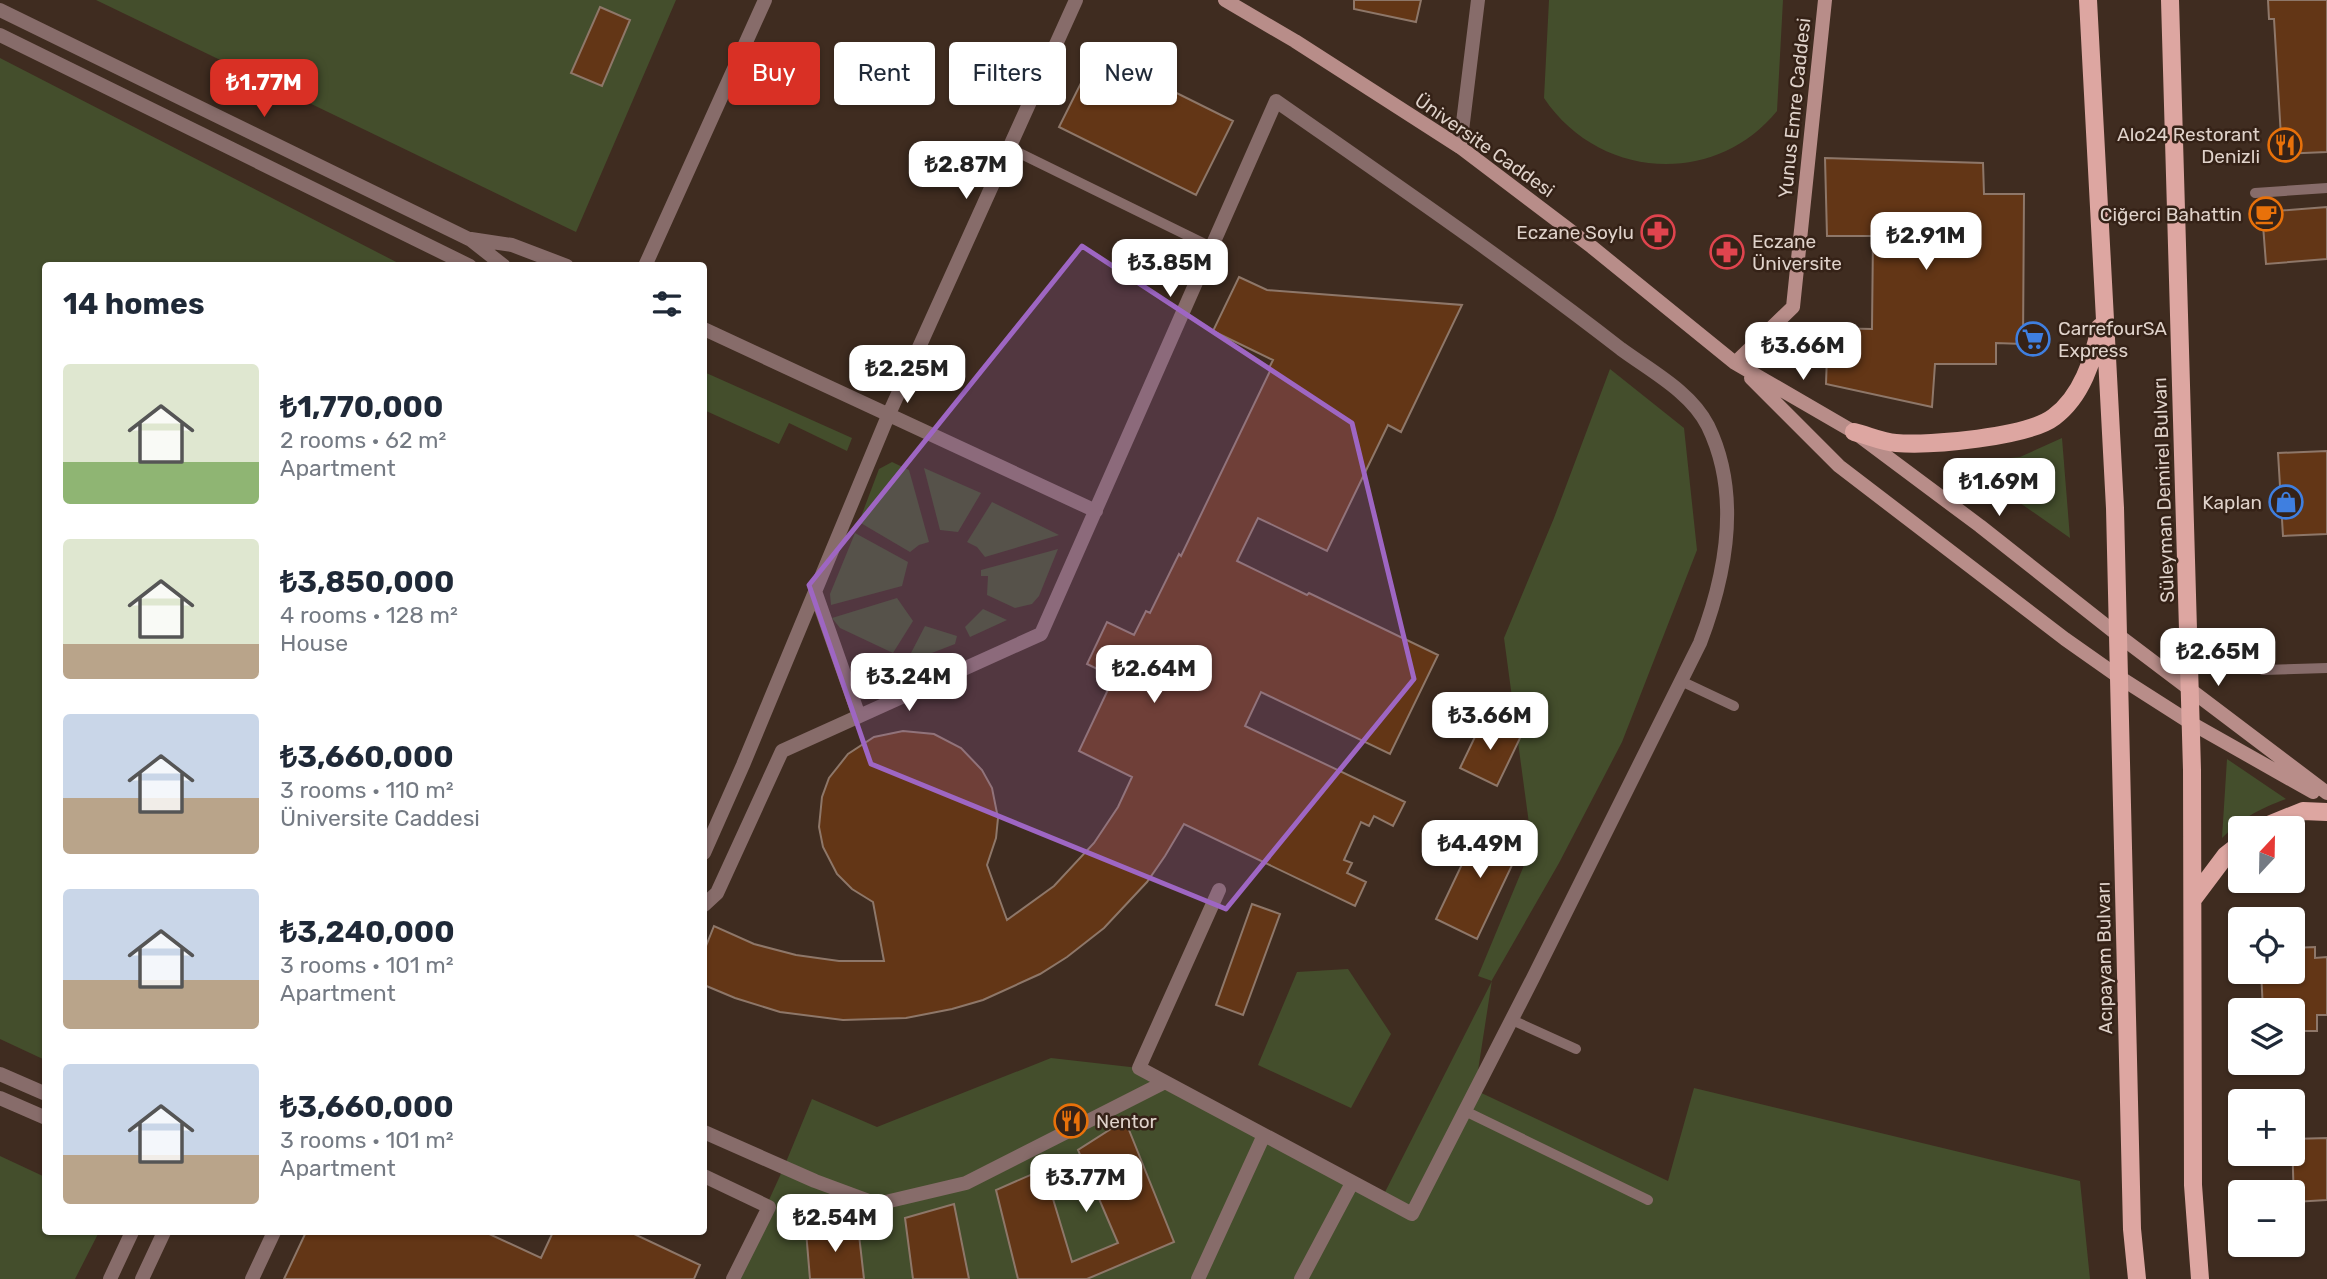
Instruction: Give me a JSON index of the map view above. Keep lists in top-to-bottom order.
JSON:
{
  "streets": {
    "main road": [
      "Yunus Emre Caddesi",
      "Üniversite Caddesi",
      "Süleyman Demirel Bulvarı",
      "Acıpayam Bulvarı"
    ]
  },
  "crossings": [
    ["Yunus Emre Caddesi", "Üniversite Caddesi"],
    ["Üniversite Caddesi", "Süleyman Demirel Bulvarı"],
    ["Üniversite Caddesi", "Acıpayam Bulvarı"]
  ],
  "places": {
    "restaurant": ["Alo24 Restorant Denizli", "Nentor"],
    "cafe": ["Ciğerci Bahattin"],
    "pharmacy": ["Eczane Soylu", "Eczane Üniversite"],
    "supermarket": ["CarrefourSA Express"],
    "shop": ["Kaplan"]
  },
  "north": "top",
  "page": {
    "chip": [
      "Buy",
      "Rent",
      "Filters",
      "New"
    ],
    "price": [
      "₺1.77M",
      "₺2.87M",
      "₺2.91M",
      "₺3.85M",
      "₺3.66M",
      "₺2.25M",
      "₺1.69M",
      "₺2.65M",
      "₺2.64M",
      "₺3.24M",
      "₺3.66M",
      "₺4.49M",
      "₺3.77M",
      "₺2.54M"
    ],
    "heading": "14 homes",
    "list": [
      {
        "name": "₺1,770,000",
        "note": "2 rooms · 62 m² · Apartment"
      },
      {
        "name": "₺3,850,000",
        "note": "4 rooms · 128 m² · House"
      },
      {
        "name": "₺3,660,000",
        "note": "3 rooms · 110 m² · Üniversite Caddesi"
      },
      {
        "name": "₺3,240,000",
        "note": "3 rooms · 101 m² · Apartment"
      },
      {
        "name": "₺3,660,000",
        "note": "3 rooms · 101 m² · Apartment"
      }
    ],
    "map_buttons": ["+", "−"]
  }
}
